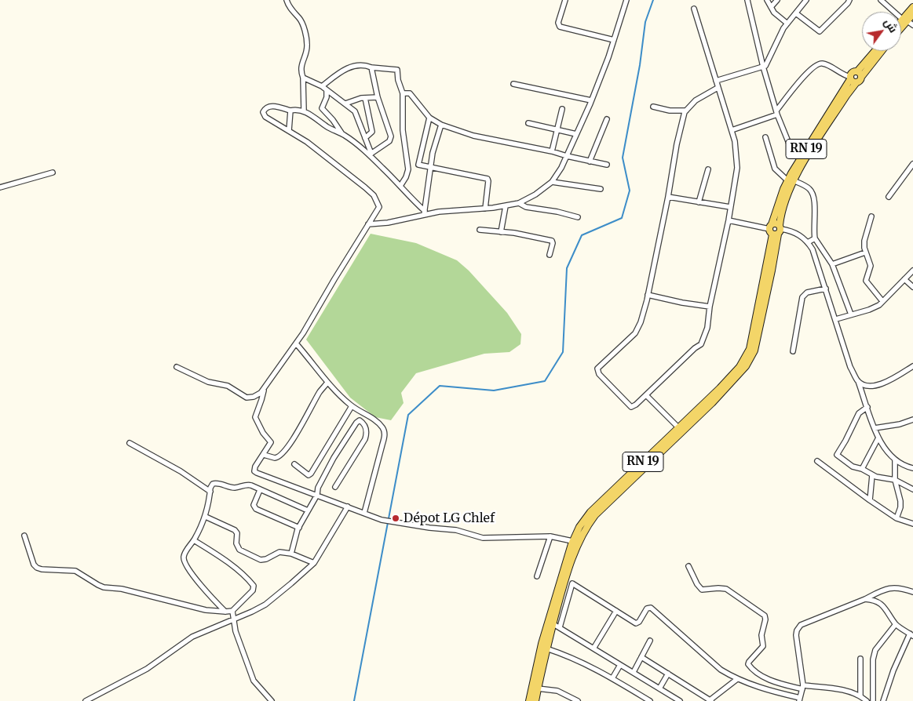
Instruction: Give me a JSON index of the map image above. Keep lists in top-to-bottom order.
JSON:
{
  "streets": {
    "main road": ["RN 19"]
  },
  "places": ["Dépot LG Chlef"],
  "north": "top right"
}
